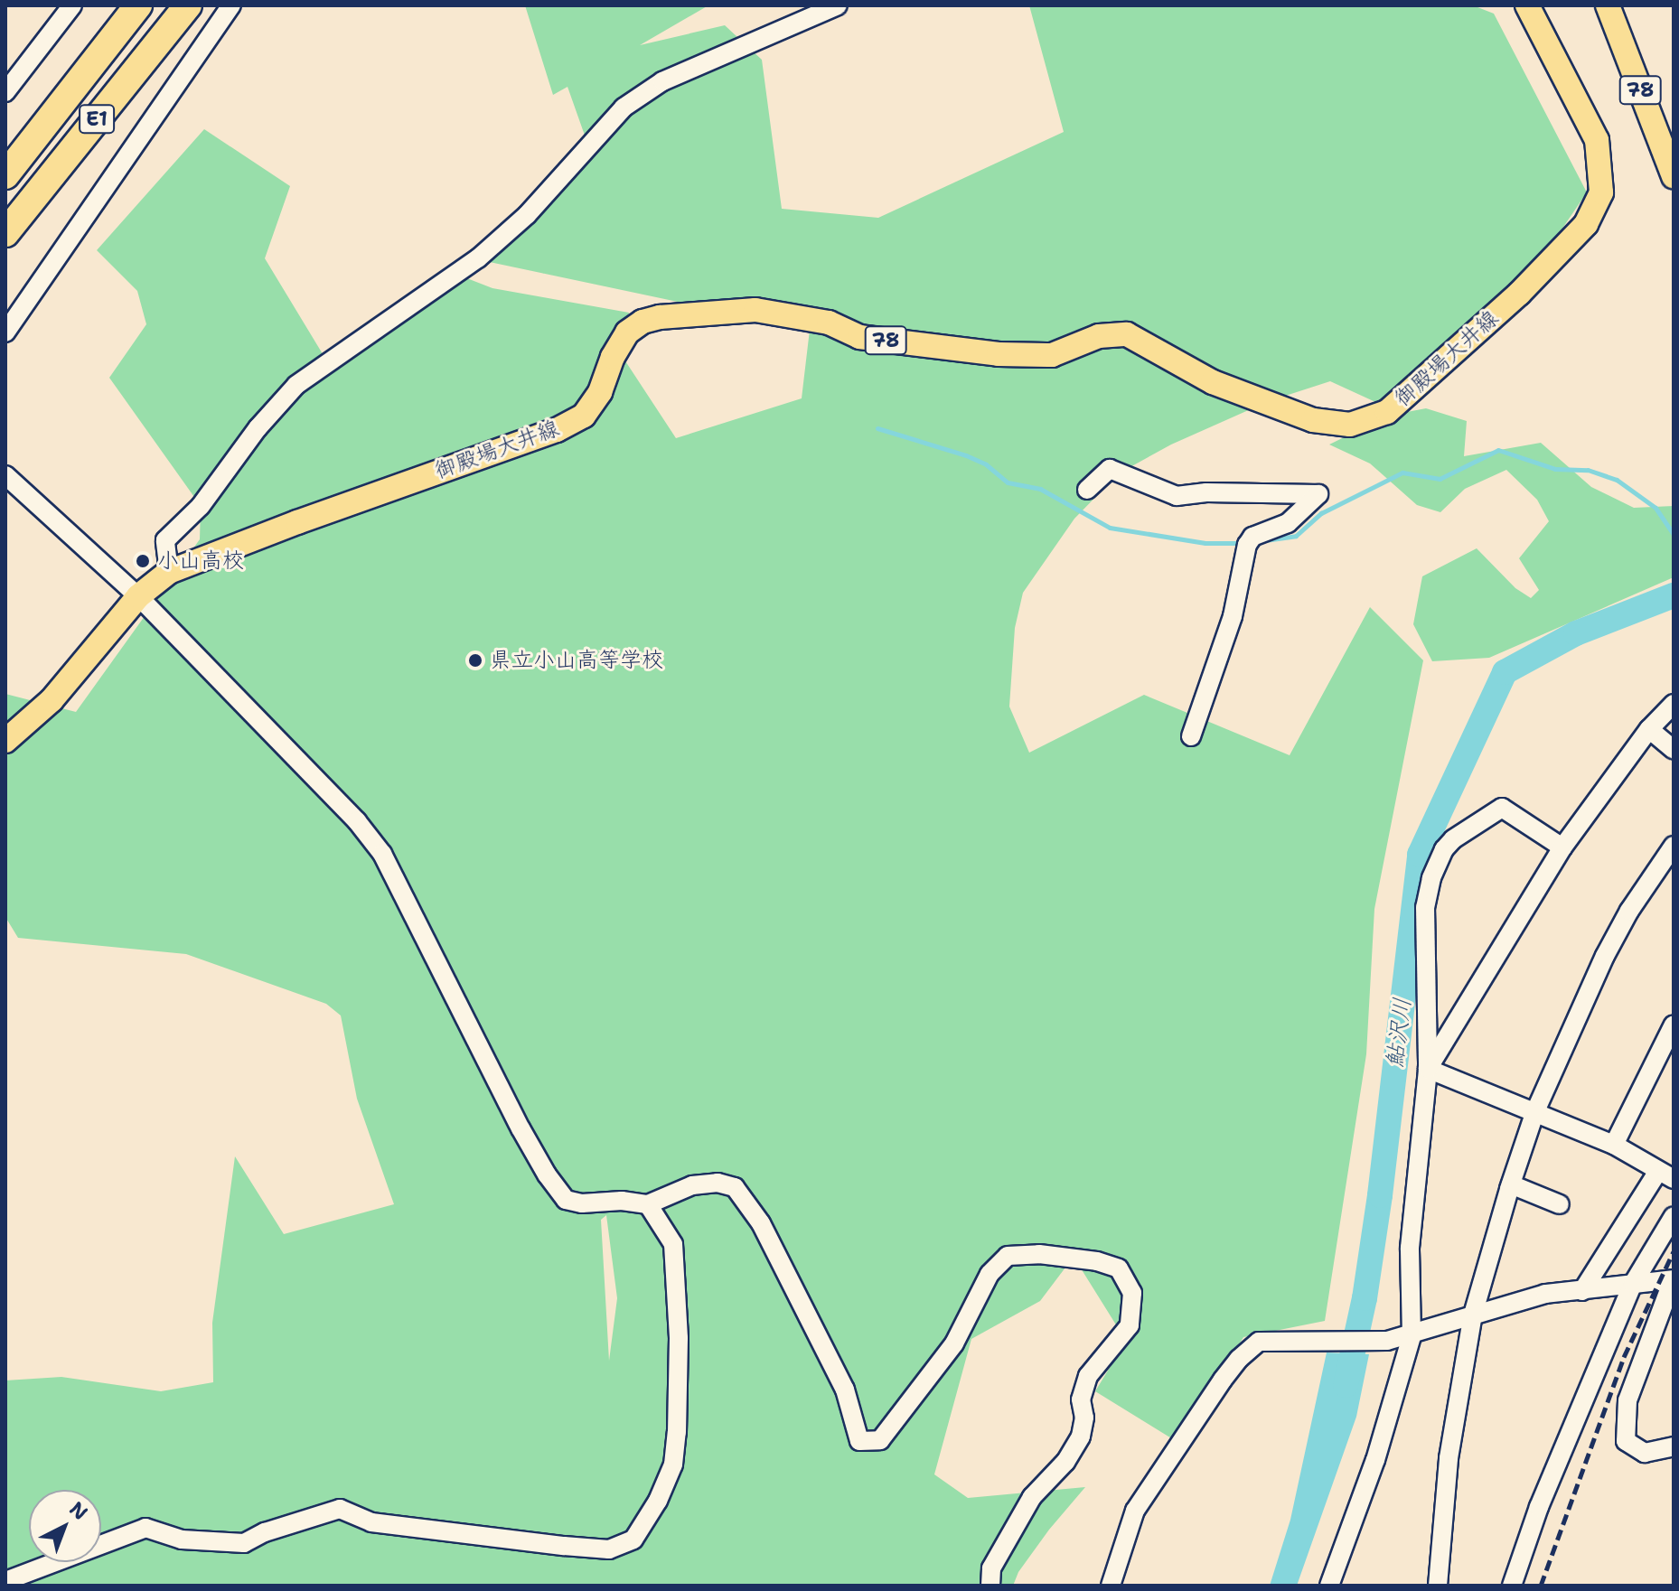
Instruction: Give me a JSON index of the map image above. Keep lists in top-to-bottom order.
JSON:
{
  "streets": {
    "highway": ["E1"],
    "main road": ["78", "御殿場大井線"]
  },
  "water": ["鮎沢川"],
  "places": ["小山高校", "県立小山高等学校"],
  "north": "top right"
}
